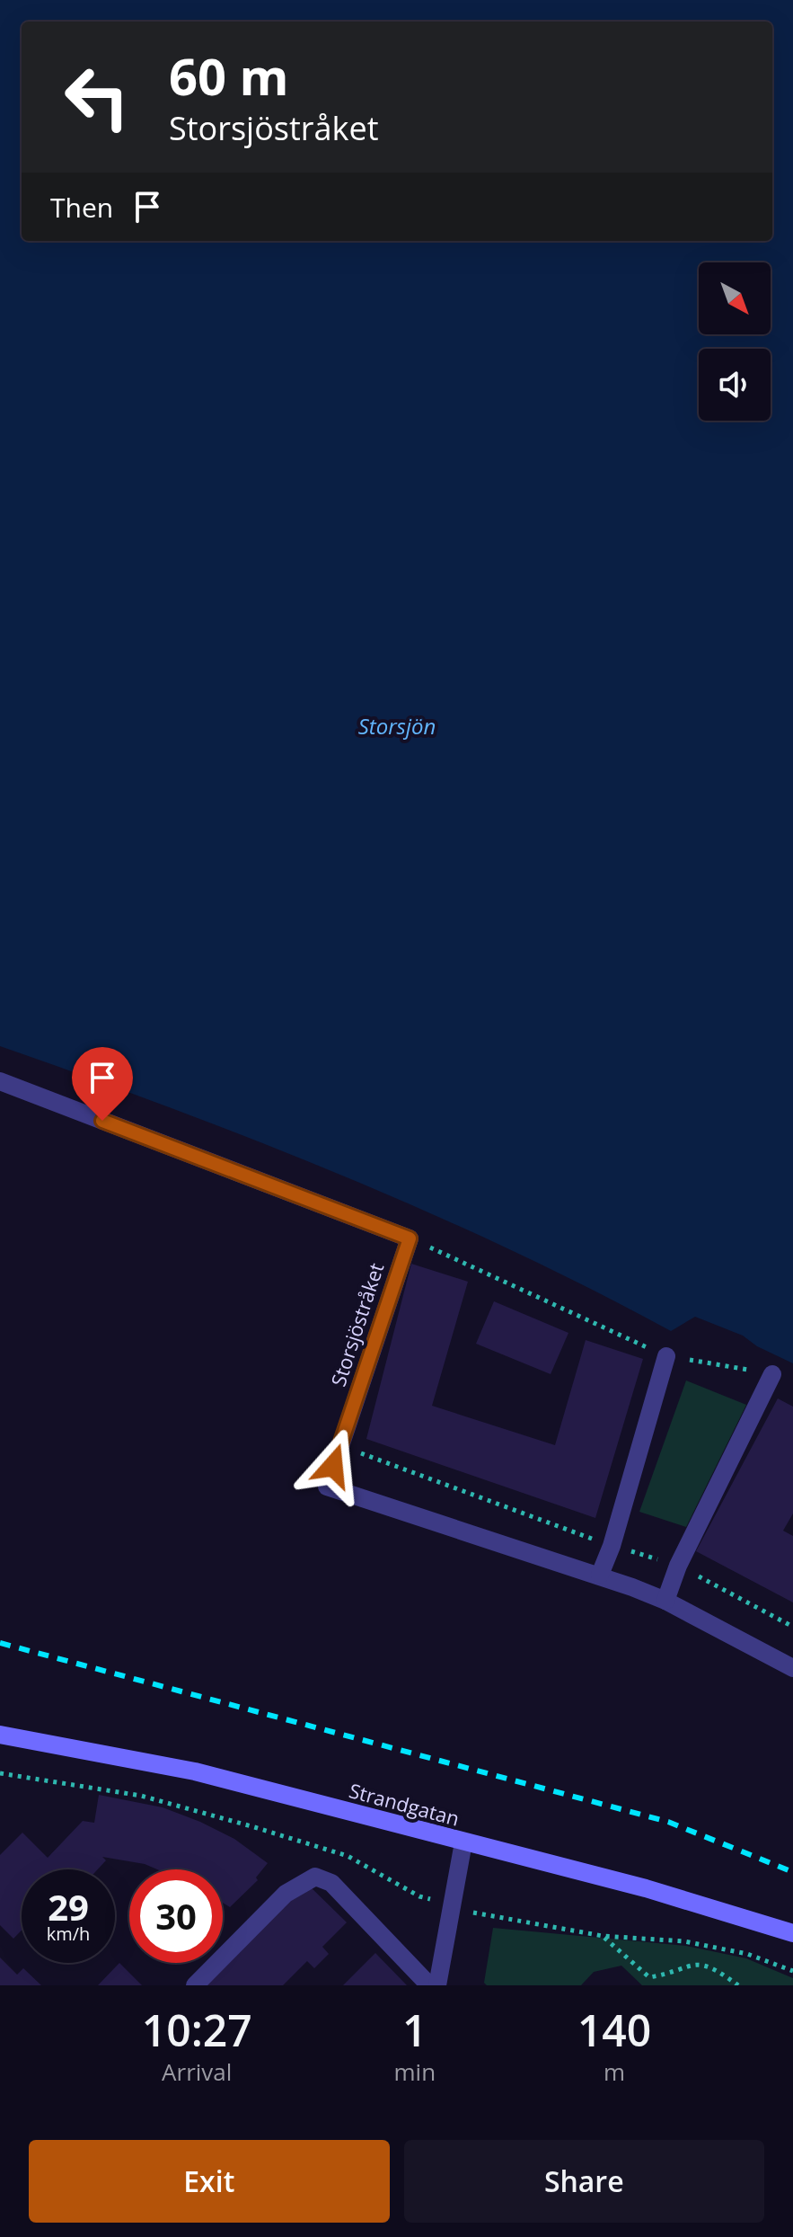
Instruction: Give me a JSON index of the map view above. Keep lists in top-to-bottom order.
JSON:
{
  "streets": {
    "main road": ["Strandgatan"],
    "street": ["Storsjöstråket"]
  },
  "water": ["Storsjön"],
  "north": "bottom right",
  "page": {
    "turn": ["60 m", "Storsjöstråket"],
    "then": "Then",
    "speed": "29 km/h",
    "limit": "30",
    "eta": [
      "10:27",
      "Arrival",
      "1",
      "min",
      "140",
      "m"
    ],
    "buttons": ["Exit", "Share"]
  }
}
